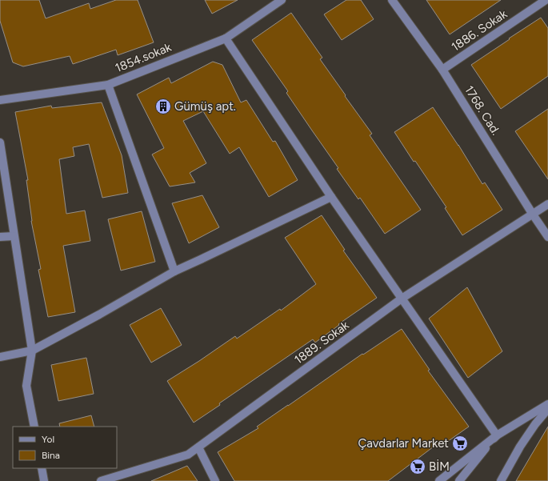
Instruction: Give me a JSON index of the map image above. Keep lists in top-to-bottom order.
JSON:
{
  "streets": {
    "street": [
      "1886. Sokak",
      "1854.sokak",
      "1768. Cad.",
      "1889. Sokak"
    ]
  },
  "crossings": [
    ["1886. Sokak", "1768. Cad."],
    ["1768. Cad.", "1889. Sokak"]
  ],
  "places": {
    "building": ["Gümüş apt."],
    "supermarket": ["Çavdarlar Market", "BİM"]
  },
  "legend": ["Yol", "Bina"]
}
